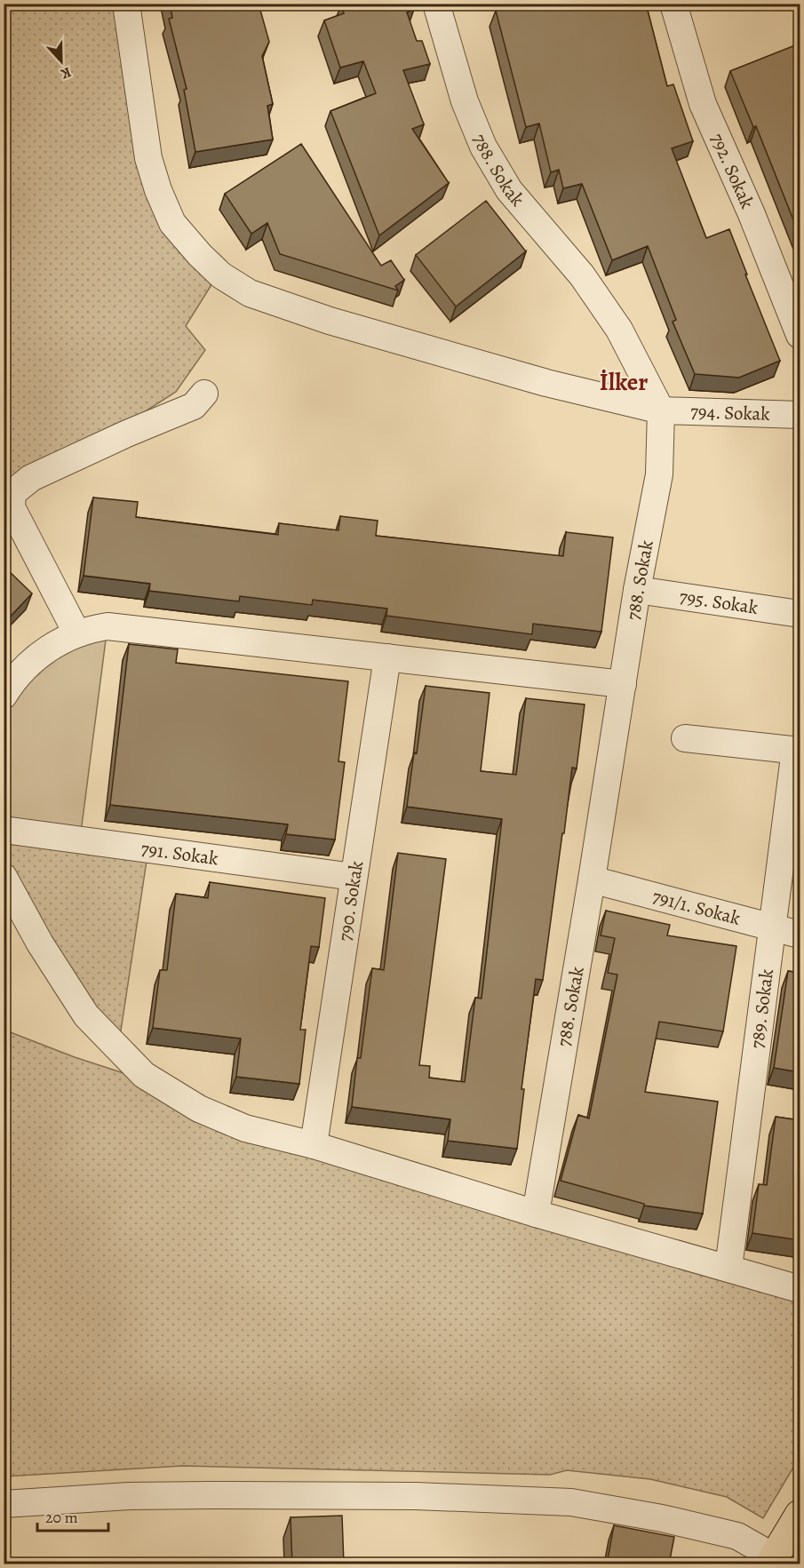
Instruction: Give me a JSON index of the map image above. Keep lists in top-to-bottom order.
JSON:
{
  "streets": {
    "street": [
      "788. Sokak",
      "792. Sokak",
      "794. Sokak",
      "795. Sokak",
      "791. Sokak",
      "790. Sokak",
      "791/1. Sokak",
      "789. Sokak"
    ]
  },
  "crossings": [
    ["788. Sokak", "794. Sokak"],
    ["788. Sokak", "795. Sokak"],
    ["788. Sokak", "791/1. Sokak"],
    ["791. Sokak", "790. Sokak"],
    ["791/1. Sokak", "789. Sokak"]
  ],
  "districts": ["İlker"],
  "scale_bar": "20 m",
  "north": "bottom"
}
